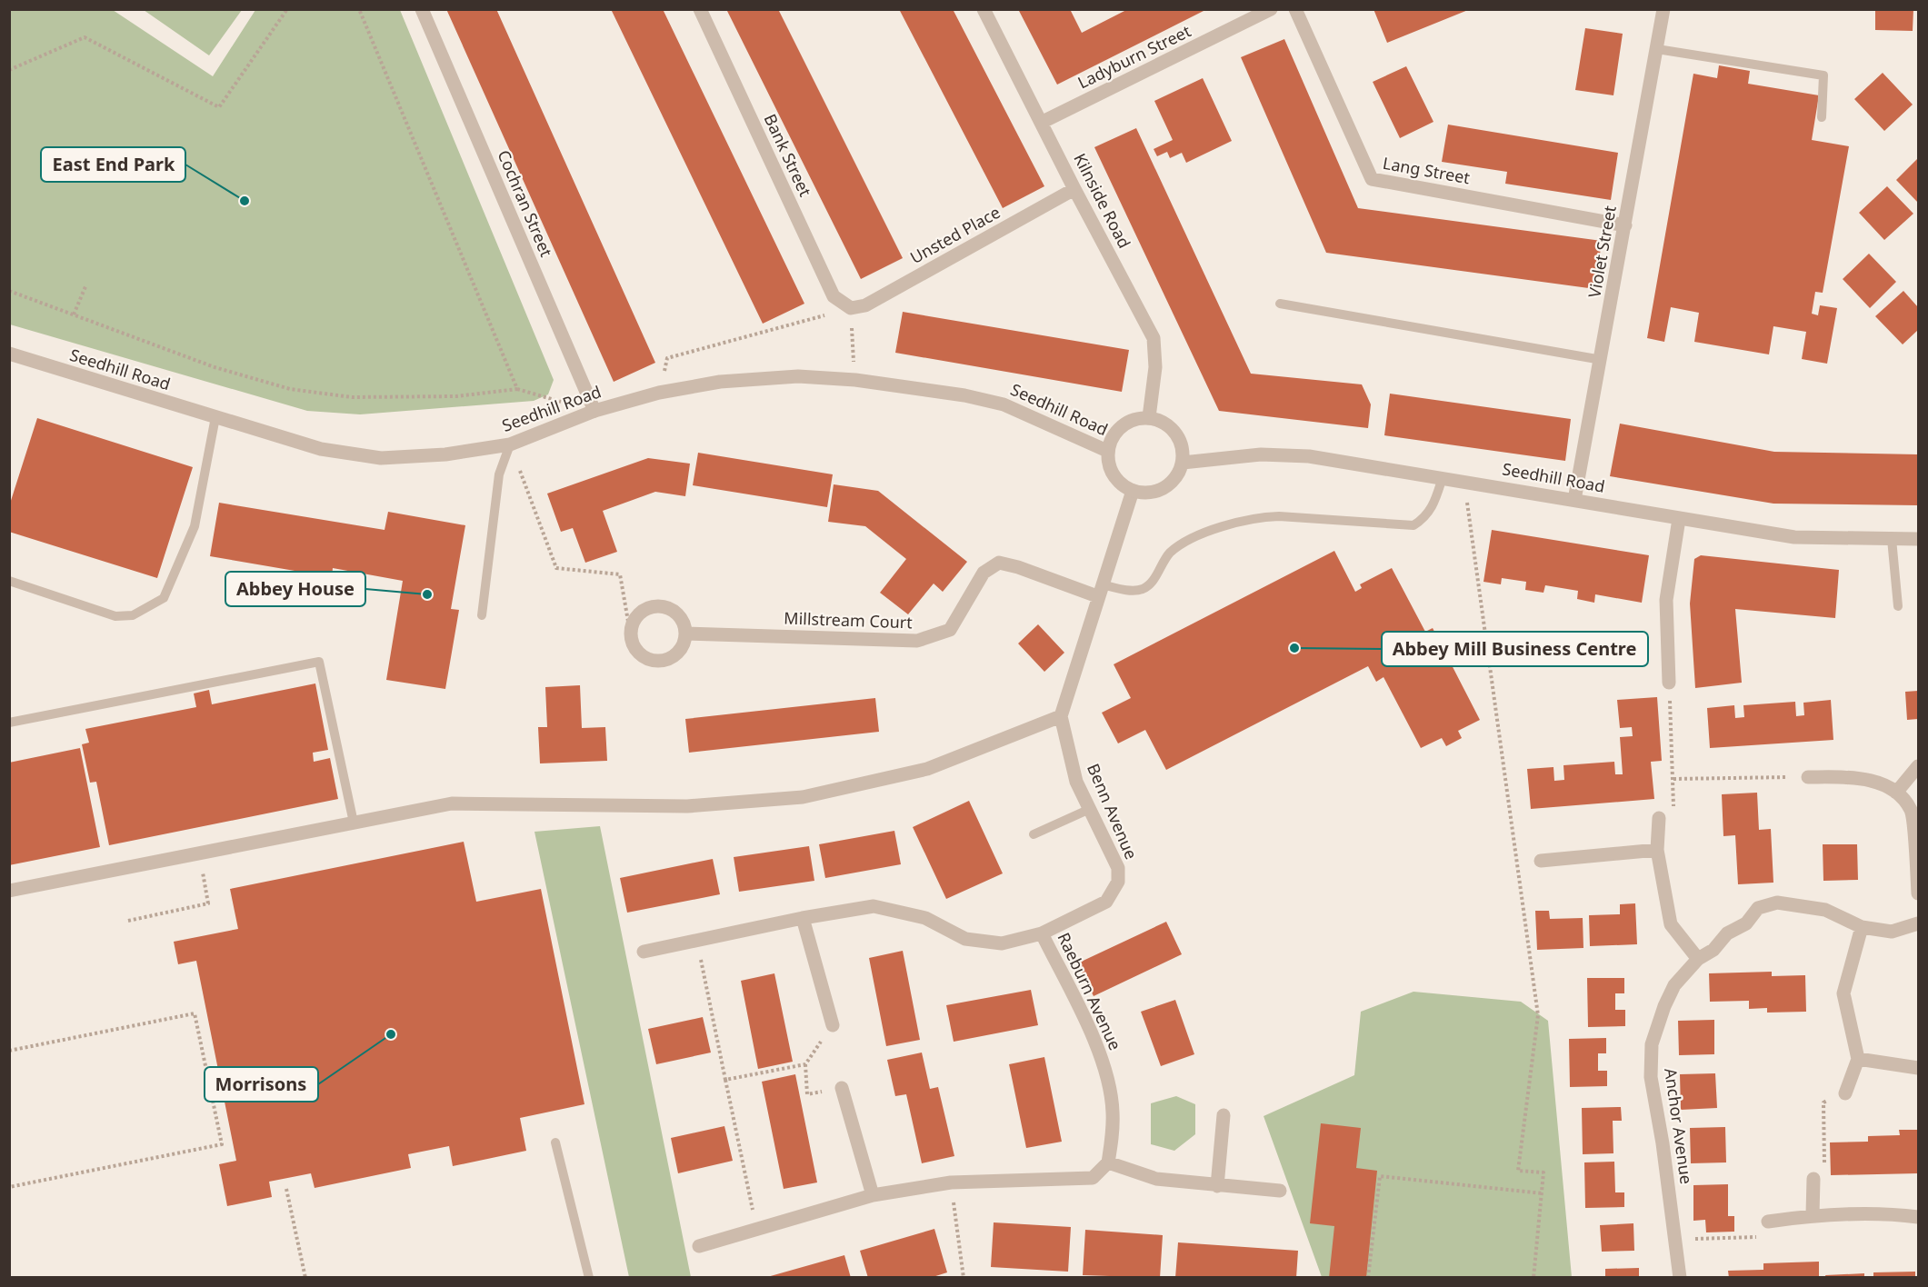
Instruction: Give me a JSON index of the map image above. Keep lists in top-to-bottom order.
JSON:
{
  "streets": {
    "street": [
      "Ladyburn Street",
      "Bank Street",
      "Lang Street",
      "Kilnside Road",
      "Cochran Street",
      "Unsted Place",
      "Violet Street",
      "Seedhill Road",
      "Millstream Court",
      "Benn Avenue",
      "Raeburn Avenue",
      "Anchor Avenue"
    ]
  },
  "crossings": [
    ["Ladyburn Street", "Kilnside Road"],
    ["Bank Street", "Unsted Place"],
    ["Lang Street", "Violet Street"],
    ["Kilnside Road", "Unsted Place"],
    ["Kilnside Road", "Seedhill Road"],
    ["Cochran Street", "Seedhill Road"],
    ["Violet Street", "Seedhill Road"],
    ["Benn Avenue", "Raeburn Avenue"]
  ],
  "places": [
    "East End Park",
    "Abbey House",
    "Abbey Mill Business Centre",
    "Morrisons"
  ]
}
